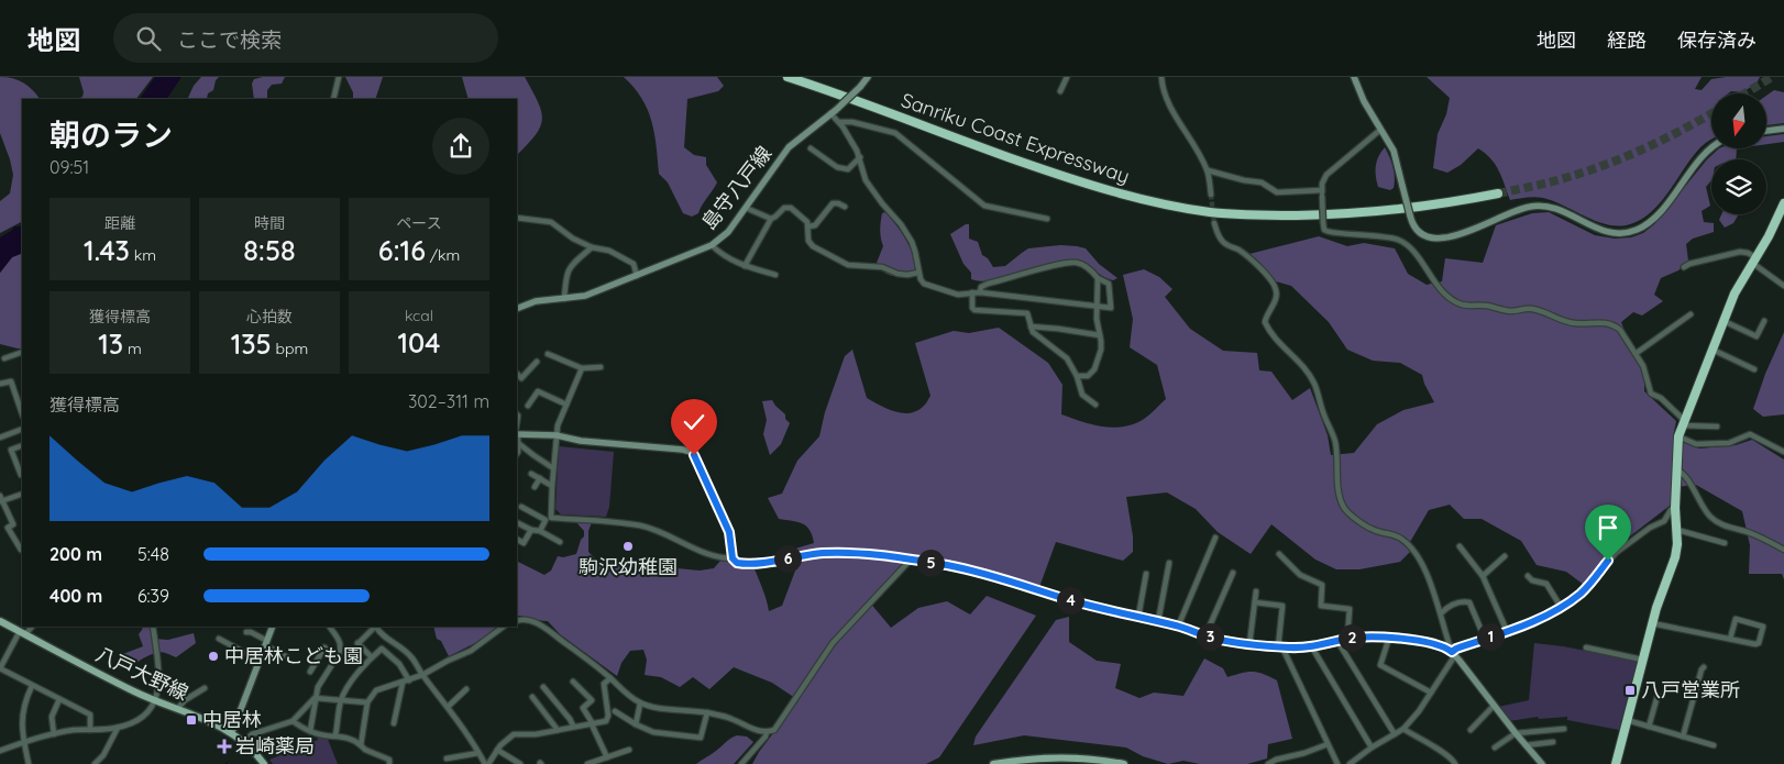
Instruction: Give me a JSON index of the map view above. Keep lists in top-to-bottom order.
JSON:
{
  "streets": {
    "highway": ["Sanriku Coast Expressway"],
    "main road": ["八戸大野線"],
    "street": ["島守八戸線"]
  },
  "places": {
    "other": ["駒沢幼稚園", "中居林こども園"],
    "transit": ["八戸営業所", "中居林"],
    "health": ["岩崎薬局"]
  },
  "north": "bottom",
  "page": {
    "header": "地図",
    "search": "ここで検索",
    "nav": ["地図", "経路", "保存済み"],
    "heading": ["朝のラン", "09:51"],
    "stats": [
      ["距離", "1.43 km"],
      ["時間", "8:58"],
      ["ペース", "6:16 /km"],
      ["獲得標高", "13 m"],
      ["心拍数", "135 bpm"],
      ["kcal", "104"]
    ],
    "chart": ["獲得標高", "302–311 m"],
    "list": [
      {
        "name": "200 m",
        "note": "5:48"
      },
      {
        "name": "400 m",
        "note": "6:39"
      }
    ],
    "pins": [
      "6",
      "5",
      "4",
      "1",
      "3",
      "2"
    ]
  }
}
